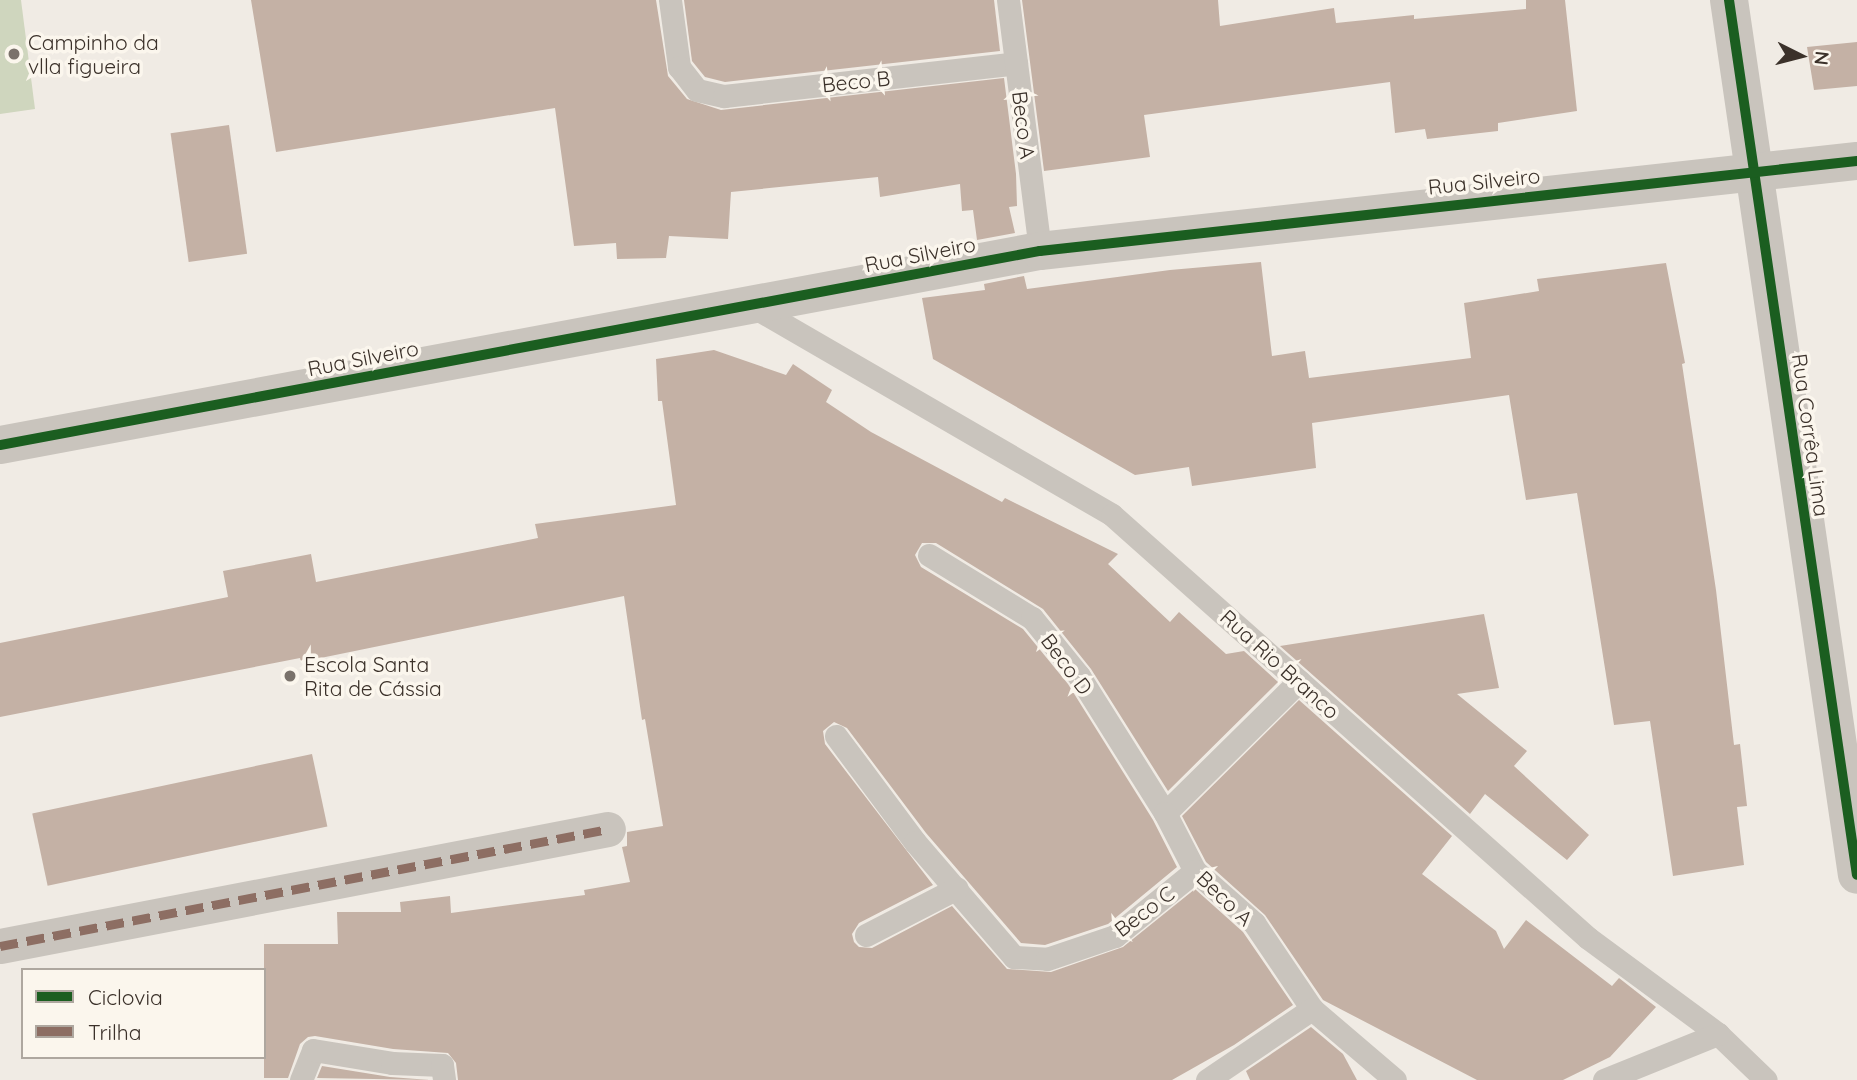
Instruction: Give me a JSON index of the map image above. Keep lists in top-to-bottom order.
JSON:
{
  "streets": {
    "street": ["Rua Silveiro", "Rua Corrêa Lima"],
    "lane": [
      "Beco B",
      "Beco A",
      "Beco D",
      "Rua Rio Branco",
      "Beco C"
    ]
  },
  "crossings": [
    ["Beco B", "Beco A"],
    ["Beco A", "Rua Silveiro"],
    ["Beco A", "Beco D"],
    ["Beco A", "Beco C"],
    ["Rua Silveiro", "Rua Corrêa Lima"],
    ["Rua Silveiro", "Rua Rio Branco"]
  ],
  "places": ["Campinho da vlla figueira", "Escola Santa Rita de Cássia"],
  "legend": ["Ciclovia", "Trilha"],
  "north": "right"
}
